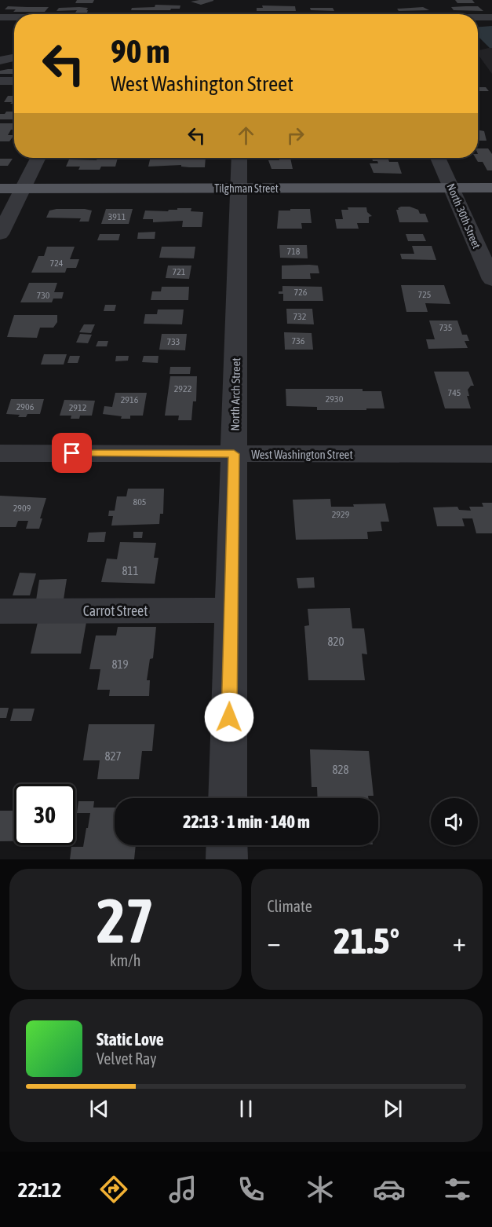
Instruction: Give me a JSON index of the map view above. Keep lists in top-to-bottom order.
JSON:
{
  "streets": {
    "main road": ["Tilghman Street"],
    "street": [
      "North 30th Street",
      "North Arch Street",
      "West Washington Street",
      "Carrot Street"
    ]
  },
  "crossings": [
    ["Tilghman Street", "North 30th Street"],
    ["Tilghman Street", "North Arch Street"],
    ["North Arch Street", "West Washington Street"],
    ["North Arch Street", "Carrot Street"]
  ],
  "house_numbers": [
    "3911",
    "718",
    "724",
    "721",
    "726",
    "725",
    "730",
    "732",
    "735",
    "736",
    "733",
    "2922",
    "745",
    "2930",
    "2916",
    "2906",
    "2912",
    "805",
    "2909",
    "2929",
    "811",
    "820",
    "819",
    "827",
    "828"
  ],
  "page": {
    "turn": ["90 m", "West Washington Street"],
    "limit": "30",
    "trip": "22:13 · 1 min · 140 m",
    "tile": [
      ["27", "km/h"],
      "Climate"
    ],
    "heat": ["−", "21.5°", "+"],
    "song": ["Static Love", "Velvet Ray"],
    "tabs": "22:12"
  }
}
